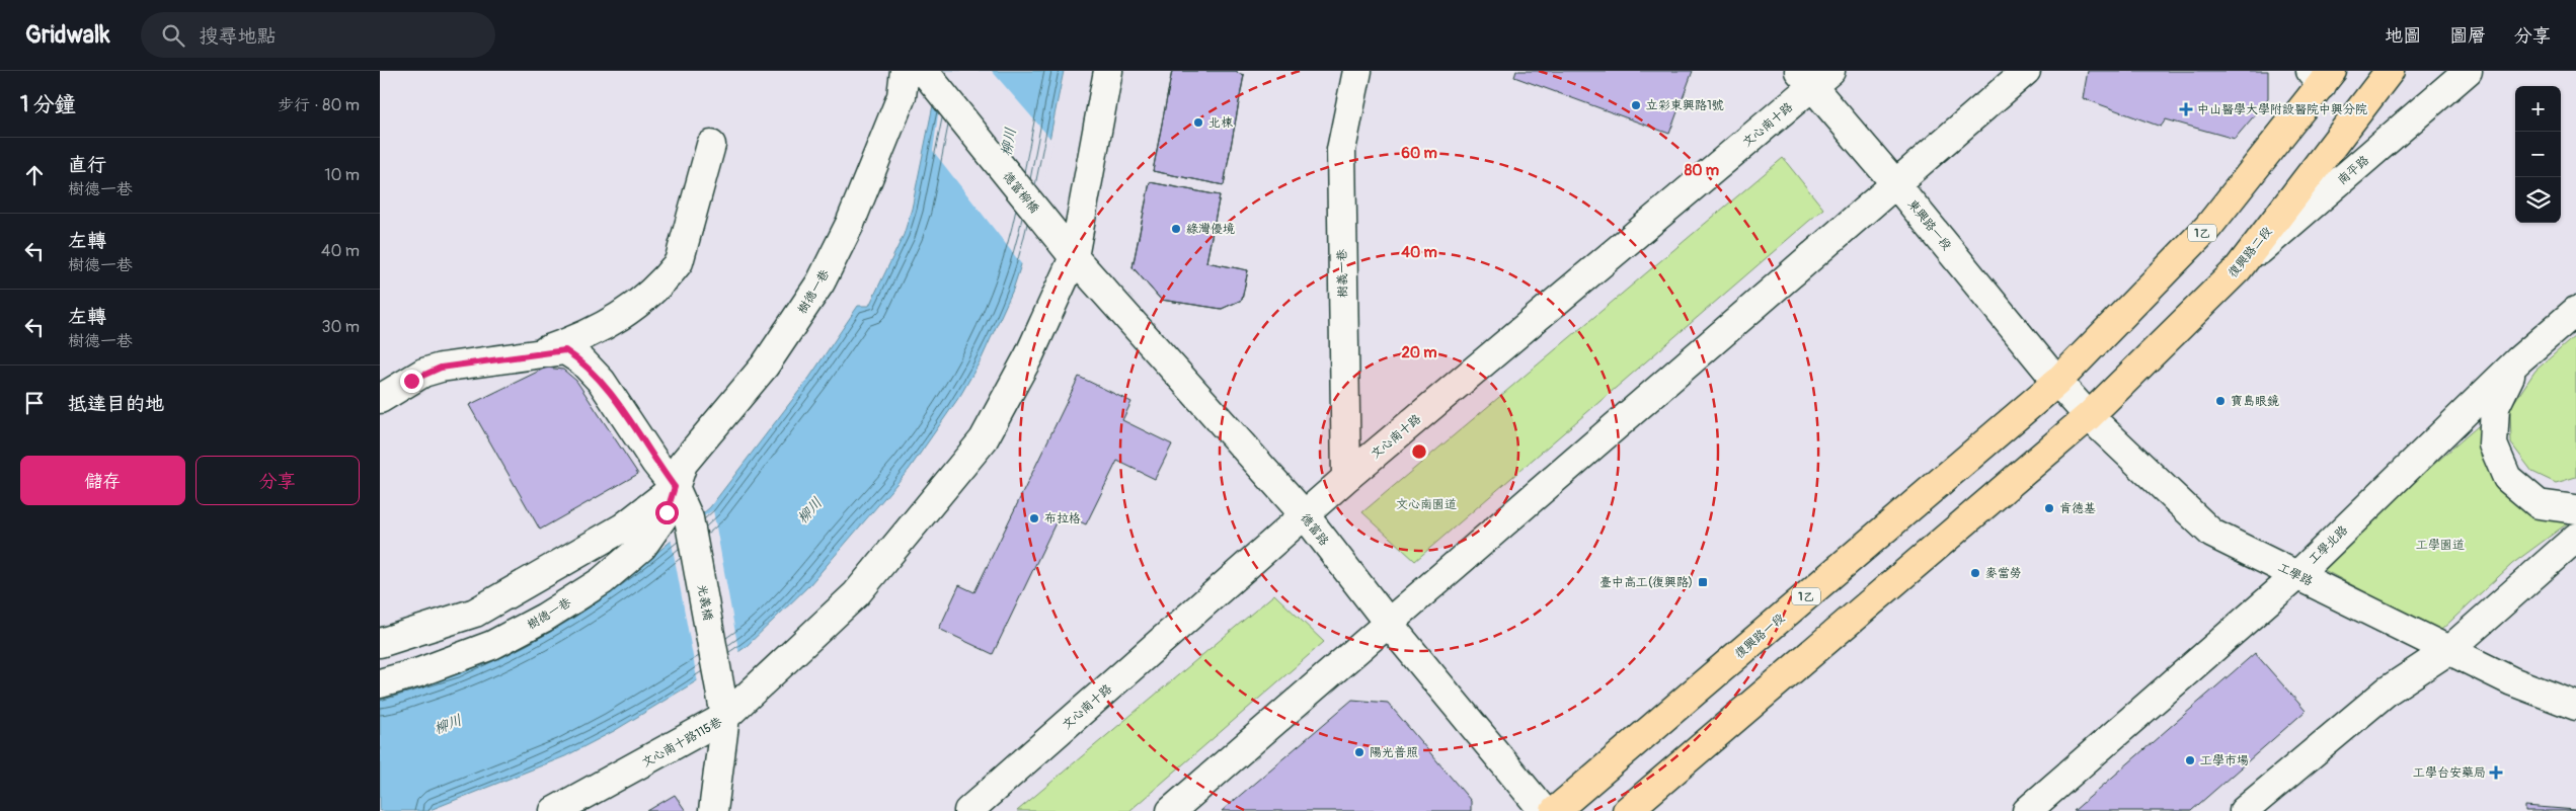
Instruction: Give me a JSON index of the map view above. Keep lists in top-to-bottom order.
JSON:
{
  "streets": {
    "main road": ["1乙", "復興路二段", "復興路一段"],
    "street": [
      "文心南十路",
      "南平路",
      "德富柳橋",
      "東興路一段",
      "樹義一巷",
      "樹德一巷",
      "德富路",
      "工學北路",
      "工學路",
      "光義橋",
      "文心南十路115巷"
    ]
  },
  "crossings": [
    ["文心南十路", "東興路一段"],
    ["文心南十路", "樹義一巷"],
    ["文心南十路", "德富路"],
    ["南平路", "復興路二段"],
    ["德富柳橋", "樹德一巷"],
    ["德富柳橋", "德富路"],
    ["東興路一段", "1乙"],
    ["東興路一段", "工學路"],
    ["東興路一段", "復興路一段"],
    ["1乙", "工學路"],
    ["1乙", "復興路一段"],
    ["復興路二段", "工學路"],
    ["樹德一巷", "光義橋"],
    ["工學北路", "工學路"],
    ["工學路", "復興路一段"],
    ["光義橋", "文心南十路115巷"]
  ],
  "water": ["柳川"],
  "parks": ["文心南園道", "工學園道"],
  "places": {
    "other": [
      "立彩東興路1號",
      "北棟",
      "綠灣優境",
      "寶島眼鏡",
      "肯德基",
      "布拉格",
      "麥當勞",
      "陽光普照",
      "工學市場"
    ],
    "health": ["中山醫學大學附設醫院中興分院", "工學台安藥局"],
    "transit": ["臺中高工(復興路)"]
  },
  "page": {
    "header": "Gridwalk",
    "search": "搜尋地點",
    "nav": ["地圖", "圖層", "分享"],
    "heading": ["1 分鐘", "步行 · 80 m"],
    "map_buttons": ["+", "−"],
    "list": [
      ["直行", "樹德一巷", "10 m"],
      ["左轉", "樹德一巷", "40 m"],
      ["左轉", "樹德一巷", "30 m"],
      "抵達目的地"
    ],
    "buttons": ["儲存", "分享"]
  },
  "rings": [
    "60 m",
    "80 m",
    "40 m",
    "20 m"
  ]
}
